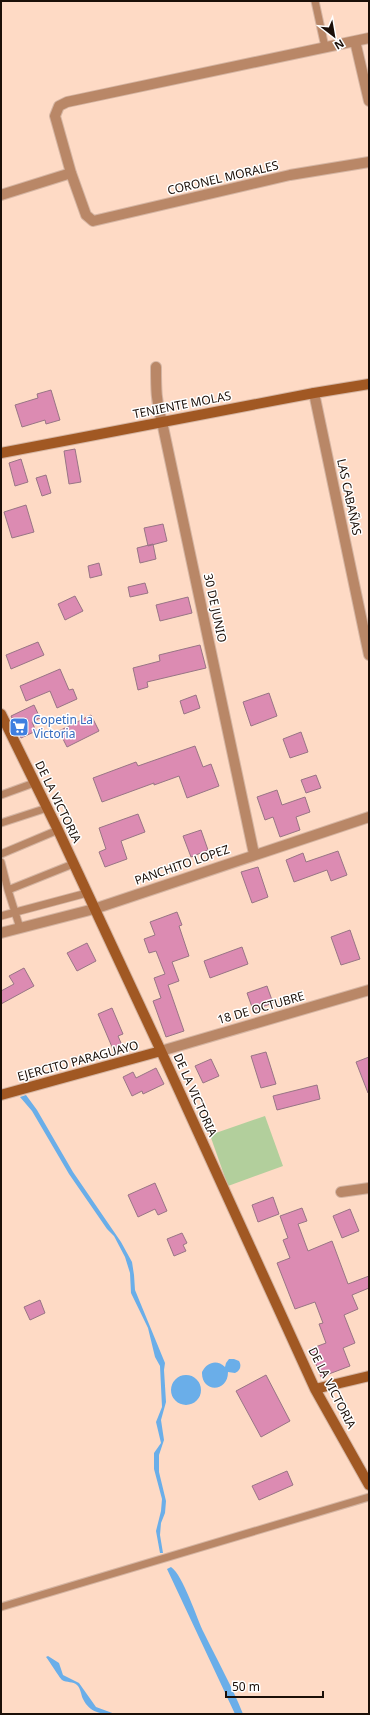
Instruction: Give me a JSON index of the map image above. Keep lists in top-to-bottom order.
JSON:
{
  "streets": {
    "main road": ["TENIENTE MOLAS", "DE LA VICTORIA", "EJERCITO PARAGUAYO"],
    "street": [
      "CORONEL MORALES",
      "LAS CABAÑAS",
      "30 DE JUNIO",
      "PANCHITO LOPEZ",
      "18 DE OCTUBRE"
    ]
  },
  "crossings": [
    ["TENIENTE MOLAS", "LAS CABAÑAS"],
    ["TENIENTE MOLAS", "30 DE JUNIO"],
    ["30 DE JUNIO", "PANCHITO LOPEZ"],
    ["DE LA VICTORIA", "PANCHITO LOPEZ"],
    ["DE LA VICTORIA", "18 DE OCTUBRE"],
    ["DE LA VICTORIA", "EJERCITO PARAGUAYO"],
    ["18 DE OCTUBRE", "EJERCITO PARAGUAYO"]
  ],
  "places": {
    "supermarket": ["Copetin La Victoria"]
  },
  "scale_bar": "50 m",
  "north": "bottom right"
}
